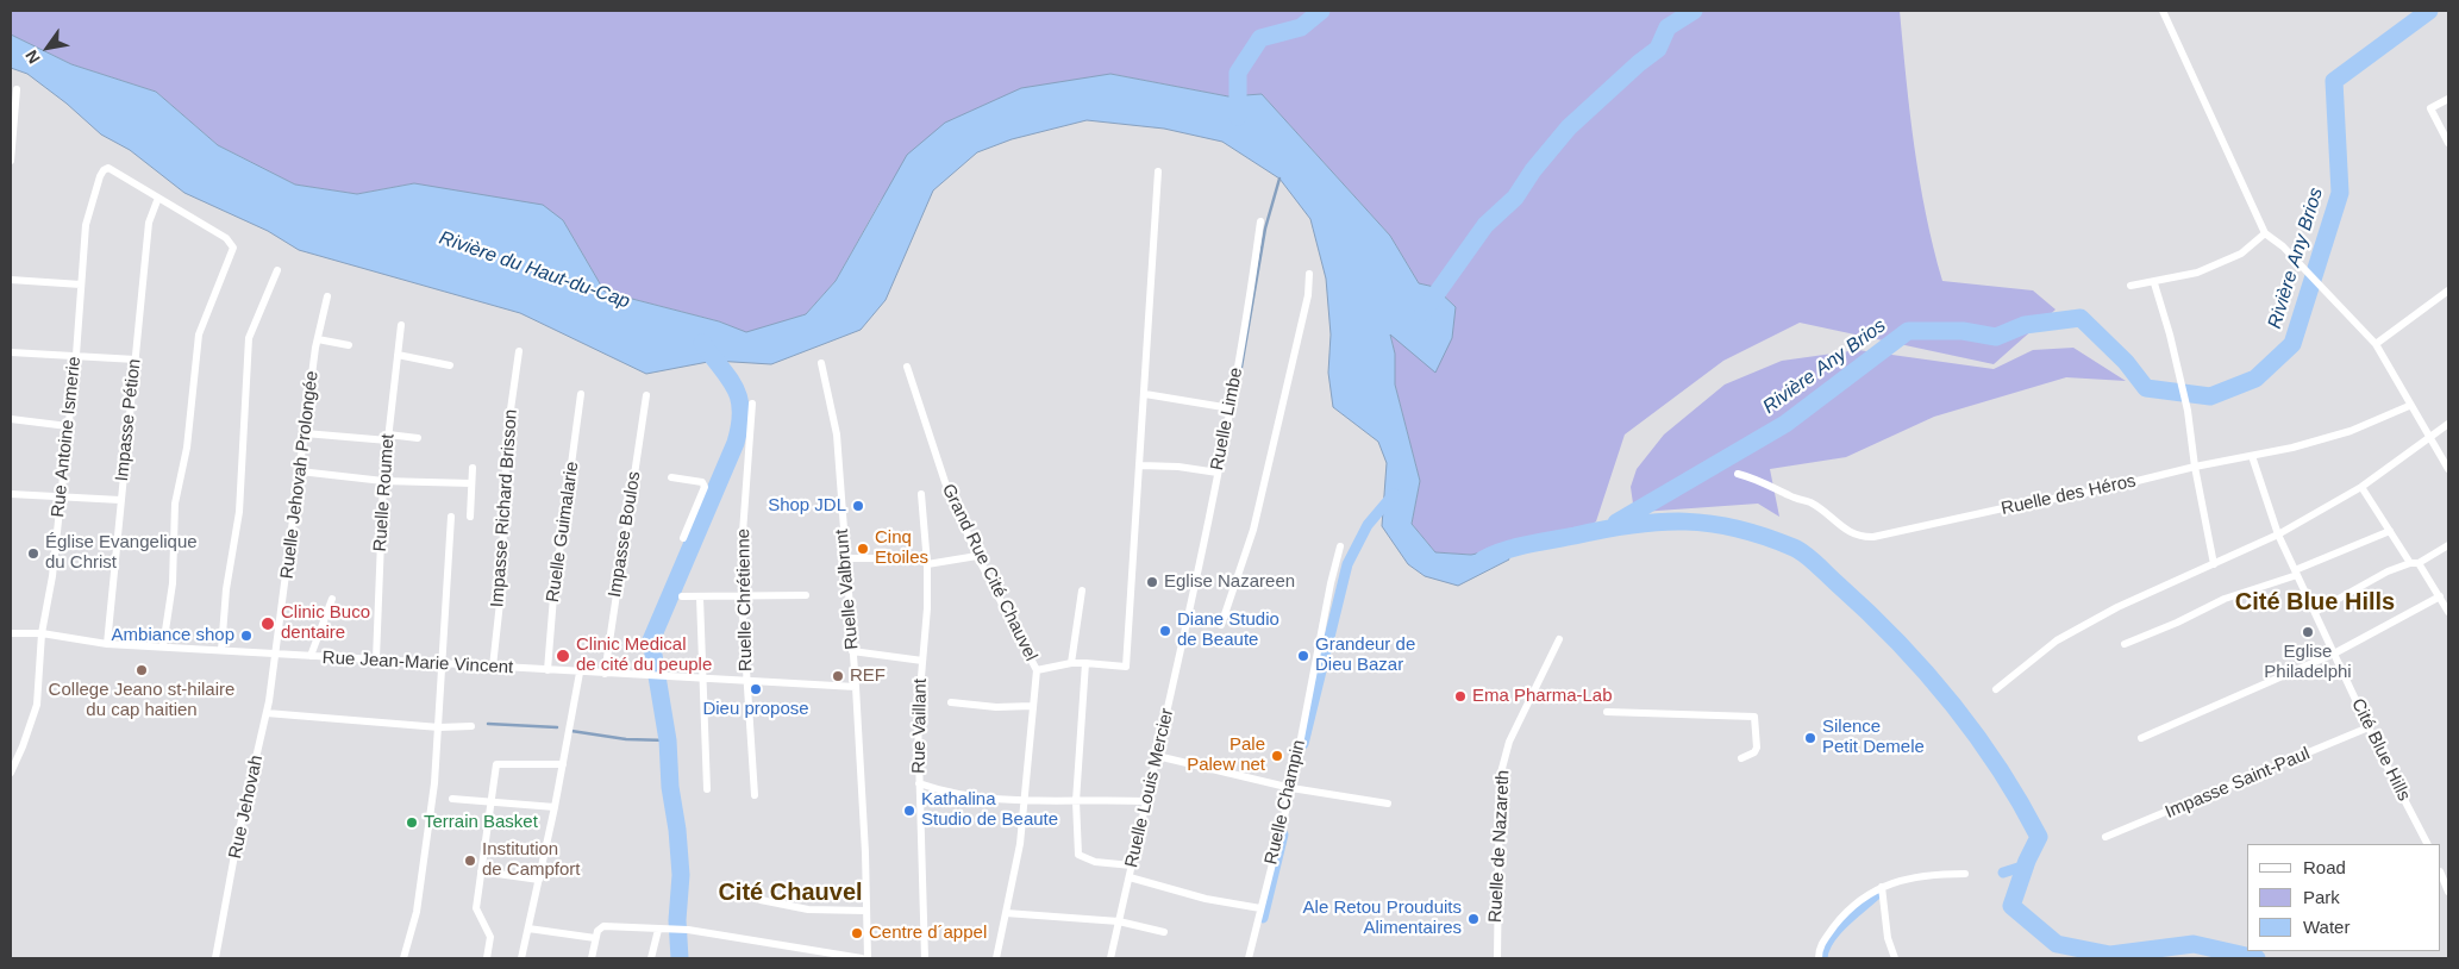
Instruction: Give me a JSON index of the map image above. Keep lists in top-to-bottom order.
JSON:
{
  "streets": {
    "street": [
      "Ruelle Limbe",
      "Impasse Pétion",
      "Rue Antoine Ismerie",
      "Ruelle Jehovah Prolongée",
      "Ruelle Roumet",
      "Ruelle des Héros",
      "Impasse Richard Brisson",
      "Ruelle Guimalarie",
      "Impasse Boulos",
      "Grand Rue Cité Chauvel",
      "Ruelle Valbrunt",
      "Ruelle Chrétienne",
      "Rue Jean-Marie Vincent",
      "Rue Vaillant",
      "Cité Blue Hills",
      "Impasse Saint-Paul",
      "Ruelle Louis Mercier",
      "Ruelle Champin",
      "Rue Jehovah",
      "Ruelle de Nazareth"
    ]
  },
  "crossings": [
    ["Ruelle Limbe", "Ruelle Louis Mercier"],
    ["Impasse Pétion", "Rue Antoine Ismerie"],
    ["Impasse Pétion", "Rue Jean-Marie Vincent"],
    ["Rue Antoine Ismerie", "Rue Jean-Marie Vincent"],
    ["Ruelle Jehovah Prolongée", "Rue Jean-Marie Vincent"],
    ["Ruelle Jehovah Prolongée", "Rue Jehovah"],
    ["Ruelle Roumet", "Rue Jean-Marie Vincent"],
    ["Ruelle des Héros", "Cité Blue Hills"],
    ["Impasse Richard Brisson", "Rue Jean-Marie Vincent"],
    ["Ruelle Guimalarie", "Rue Jean-Marie Vincent"],
    ["Impasse Boulos", "Rue Jean-Marie Vincent"],
    ["Ruelle Valbrunt", "Rue Jean-Marie Vincent"],
    ["Ruelle Chrétienne", "Rue Jean-Marie Vincent"],
    ["Rue Jean-Marie Vincent", "Rue Jehovah"],
    ["Cité Blue Hills", "Impasse Saint-Paul"]
  ],
  "districts": ["Cité Blue Hills", "Cité Chauvel"],
  "water": ["Rivière Any Brios", "Rivière du Haut-du-Cap"],
  "places": [
    "Shop JDL",
    "Cinq Etoiles",
    "Église Evangelique du Christ",
    "Eglise Nazareen",
    "Clinic Buco dentaire",
    "Diane Studio de Beaute",
    "Eglise Philadelphi",
    "Ambiance shop",
    "Clinic Medical de cité du peuple",
    "Grandeur de Dieu Bazar",
    "College Jeano st-hilaire du cap haitien",
    "REF",
    "Dieu propose",
    "Ema Pharma-Lab",
    "Silence Petit Demele",
    "Pale Palew net",
    "Kathalina Studio de Beaute",
    "Terrain Basket",
    "Institution de Campfort",
    "Ale Retou Prouduits Alimentaires",
    "Centre d´appel"
  ],
  "legend": ["Road", "Park", "Water"],
  "north": "bottom left"
}
